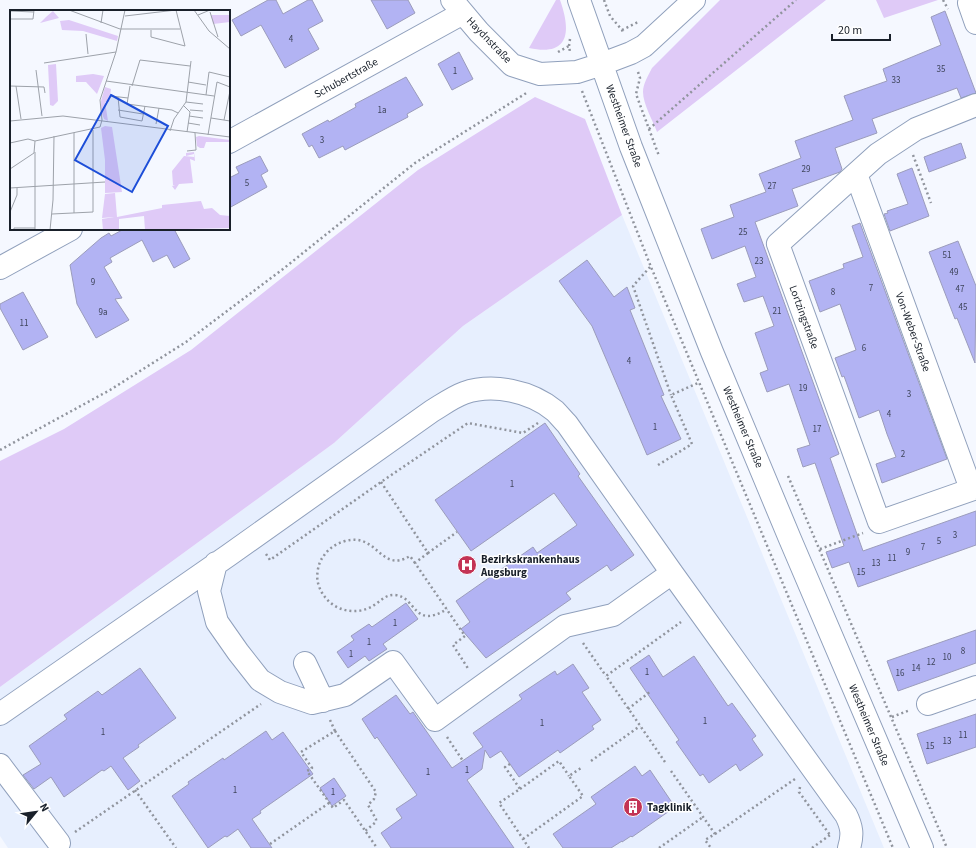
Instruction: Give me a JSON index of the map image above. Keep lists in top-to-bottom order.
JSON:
{
  "streets": {
    "street": [
      "Haydnstraße",
      "Schubertstraße",
      "Westheimer Straße",
      "Lortzingstraße",
      "Von-Weber-Straße"
    ]
  },
  "crossings": [
    ["Haydnstraße", "Schubertstraße"],
    ["Haydnstraße", "Westheimer Straße"],
    ["Lortzingstraße", "Von-Weber-Straße"]
  ],
  "places": {
    "hospital": ["Bezirkskrankenhaus Augsburg"],
    "building": ["Tagklinik"]
  },
  "house_numbers": [
    "4",
    "35",
    "1",
    "33",
    "1a",
    "3",
    "29",
    "5",
    "27",
    "25",
    "51",
    "23",
    "49",
    "9",
    "7",
    "47",
    "8",
    "45",
    "21",
    "9a",
    "11",
    "6",
    "4",
    "19",
    "3",
    "4",
    "1",
    "17",
    "2",
    "1",
    "3",
    "5",
    "7",
    "9",
    "11",
    "13",
    "15",
    "1",
    "1",
    "8",
    "1",
    "10",
    "12",
    "14",
    "1",
    "16",
    "1",
    "1",
    "1",
    "11",
    "13",
    "15",
    "1",
    "1",
    "1",
    "1"
  ],
  "scale_bar": "20 m",
  "north": "top right"
}
